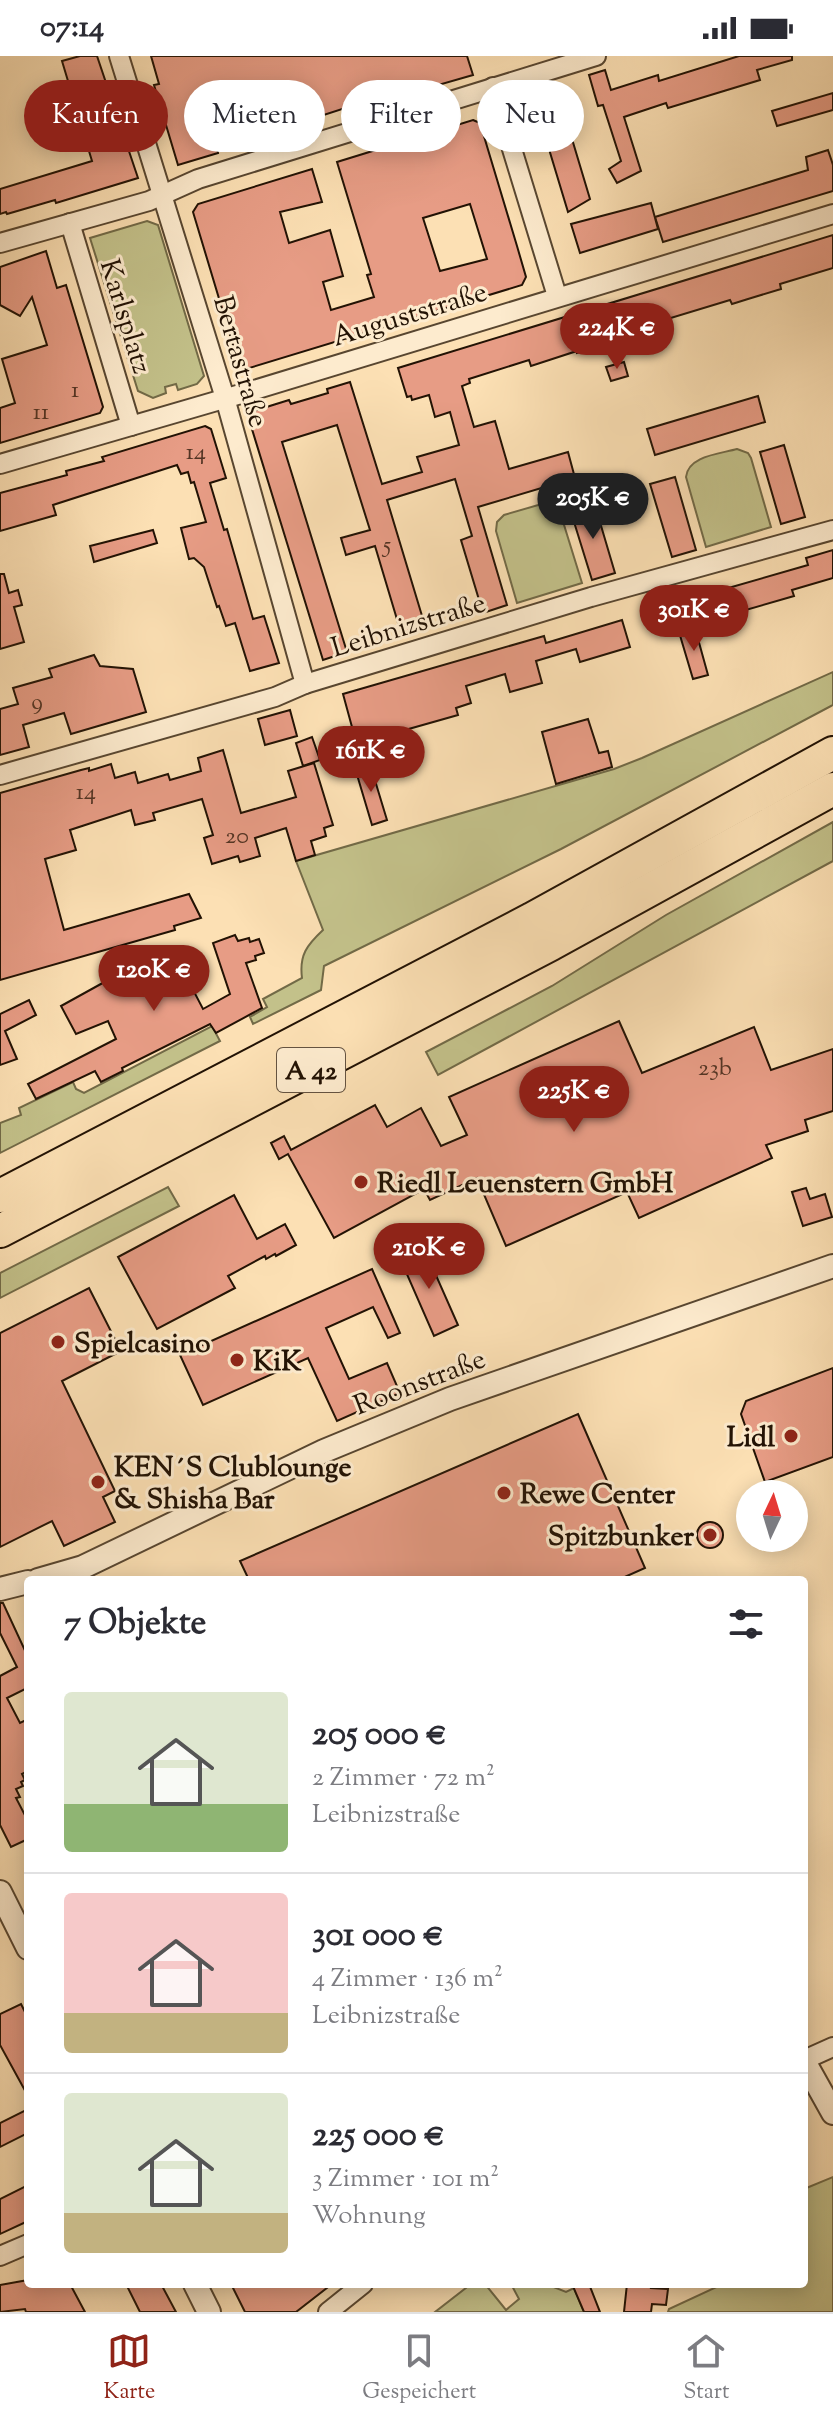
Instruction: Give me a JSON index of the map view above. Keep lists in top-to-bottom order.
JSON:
{
  "streets": {
    "highway": ["A 42"],
    "street": [
      "Auguststraße",
      "Karlsplatz",
      "Bertastraße",
      "Leibnizstraße",
      "Roonstraße"
    ]
  },
  "crossings": [
    ["Auguststraße", "Karlsplatz"],
    ["Auguststraße", "Bertastraße"],
    ["Bertastraße", "Leibnizstraße"]
  ],
  "places": [
    "Riedl Leuenstern GmbH",
    "Spielcasino",
    "KiK",
    "Lidl",
    "KEN´S Clublounge & Shisha Bar",
    "Rewe Center",
    "Spitzbunker"
  ],
  "house_numbers": [
    "1",
    "11",
    "14",
    "5",
    "9",
    "14",
    "20",
    "23b"
  ],
  "north": "top",
  "page": {
    "status": "07:14",
    "chip": [
      "Kaufen",
      "Mieten",
      "Filter",
      "Neu"
    ],
    "price": [
      "224K €",
      "205K €",
      "301K €",
      "161K €",
      "120K €",
      "225K €",
      "210K €"
    ],
    "heading": "7 Objekte",
    "list": [
      {
        "name": "205 000 €",
        "note": "2 Zimmer · 72 m² · Leibnizstraße"
      },
      {
        "name": "301 000 €",
        "note": "4 Zimmer · 136 m² · Leibnizstraße"
      },
      {
        "name": "225 000 €",
        "note": "3 Zimmer · 101 m² · Wohnung"
      }
    ],
    "tabs": ["Karte", "Gespeichert", "Start"]
  }
}
